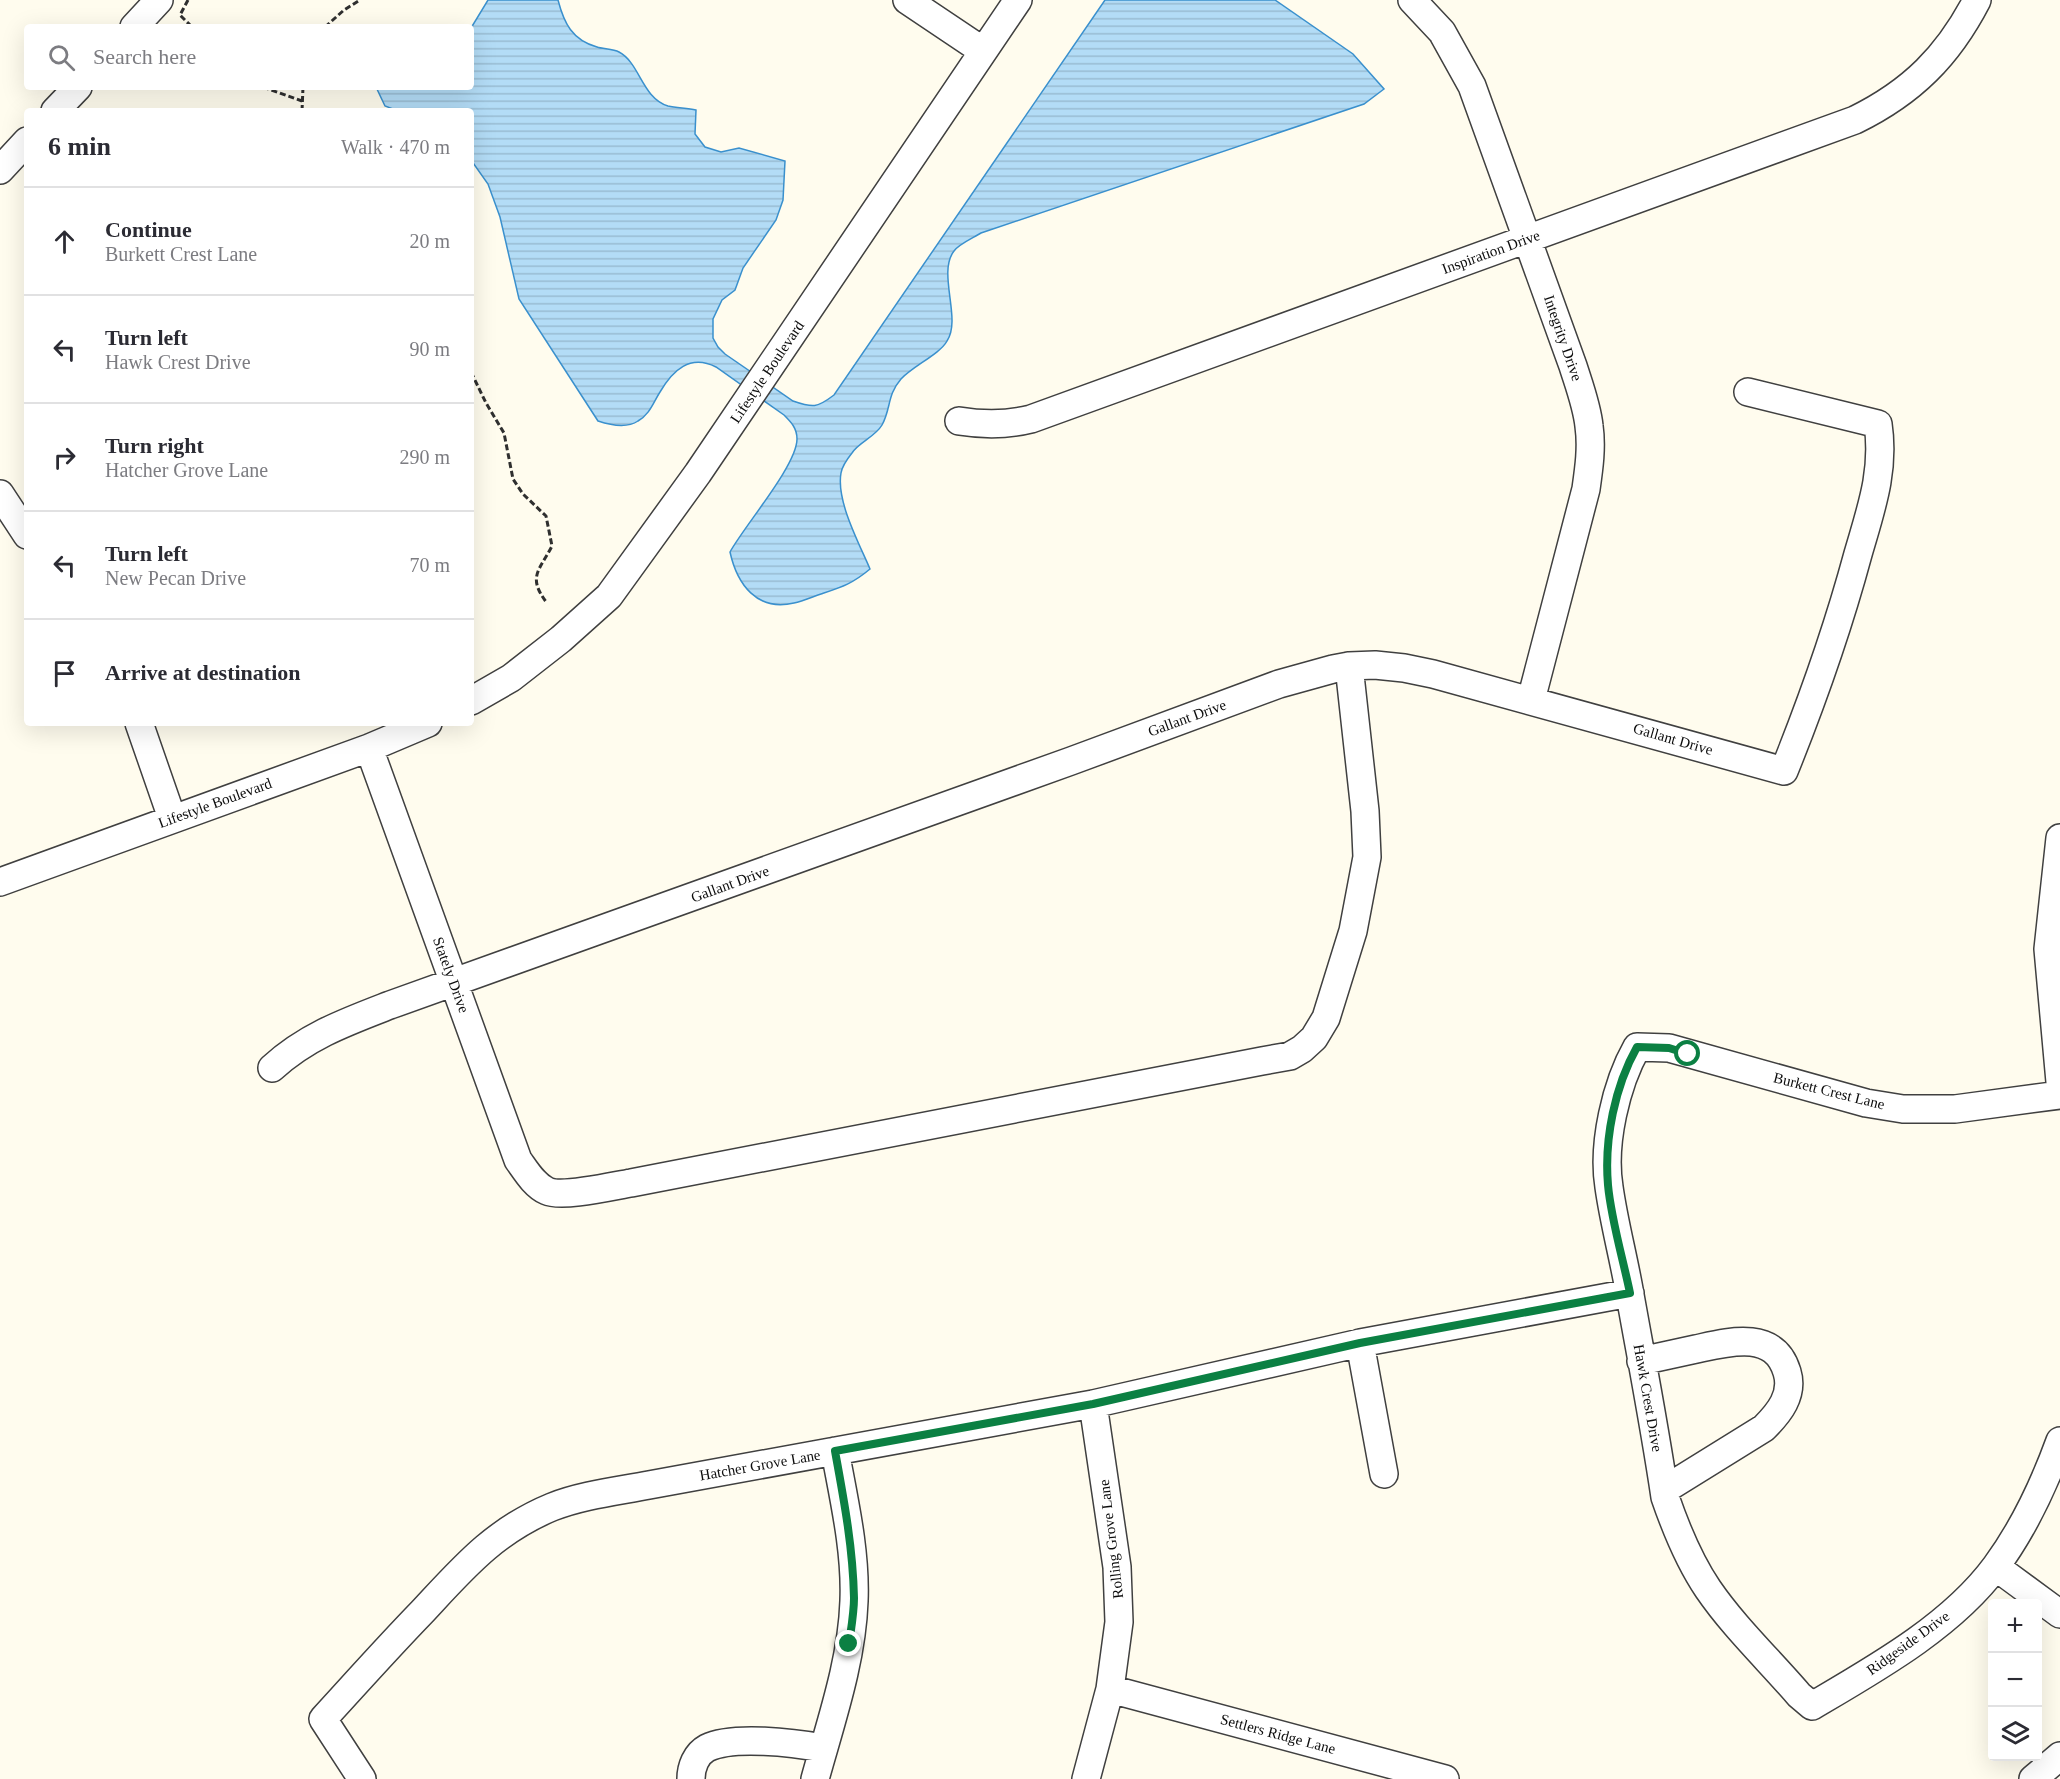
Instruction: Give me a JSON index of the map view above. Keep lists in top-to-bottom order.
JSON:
{
  "streets": {
    "street": [
      "Inspiration Drive",
      "Integrity Drive",
      "Lifestyle Boulevard",
      "Gallant Drive",
      "Stately Drive",
      "Burkett Crest Lane",
      "Hawk Crest Drive",
      "Hatcher Grove Lane",
      "Rolling Grove Lane",
      "Ridgeside Drive",
      "Settlers Ridge Lane"
    ]
  },
  "crossings": [
    ["Inspiration Drive", "Integrity Drive"],
    ["Integrity Drive", "Gallant Drive"],
    ["Lifestyle Boulevard", "Stately Drive"],
    ["Gallant Drive", "Stately Drive"],
    ["Burkett Crest Lane", "Hawk Crest Drive"],
    ["Hawk Crest Drive", "Hatcher Grove Lane"],
    ["Hawk Crest Drive", "Ridgeside Drive"],
    ["Hatcher Grove Lane", "Rolling Grove Lane"],
    ["Rolling Grove Lane", "Settlers Ridge Lane"]
  ],
  "page": {
    "search": "Search here",
    "heading": ["6 min", "Walk · 470 m"],
    "list": [
      ["Continue", "Burkett Crest Lane", "20 m"],
      ["Turn left", "Hawk Crest Drive", "90 m"],
      ["Turn right", "Hatcher Grove Lane", "290 m"],
      ["Turn left", "New Pecan Drive", "70 m"],
      "Arrive at destination"
    ],
    "map_buttons": ["+", "−"]
  }
}
